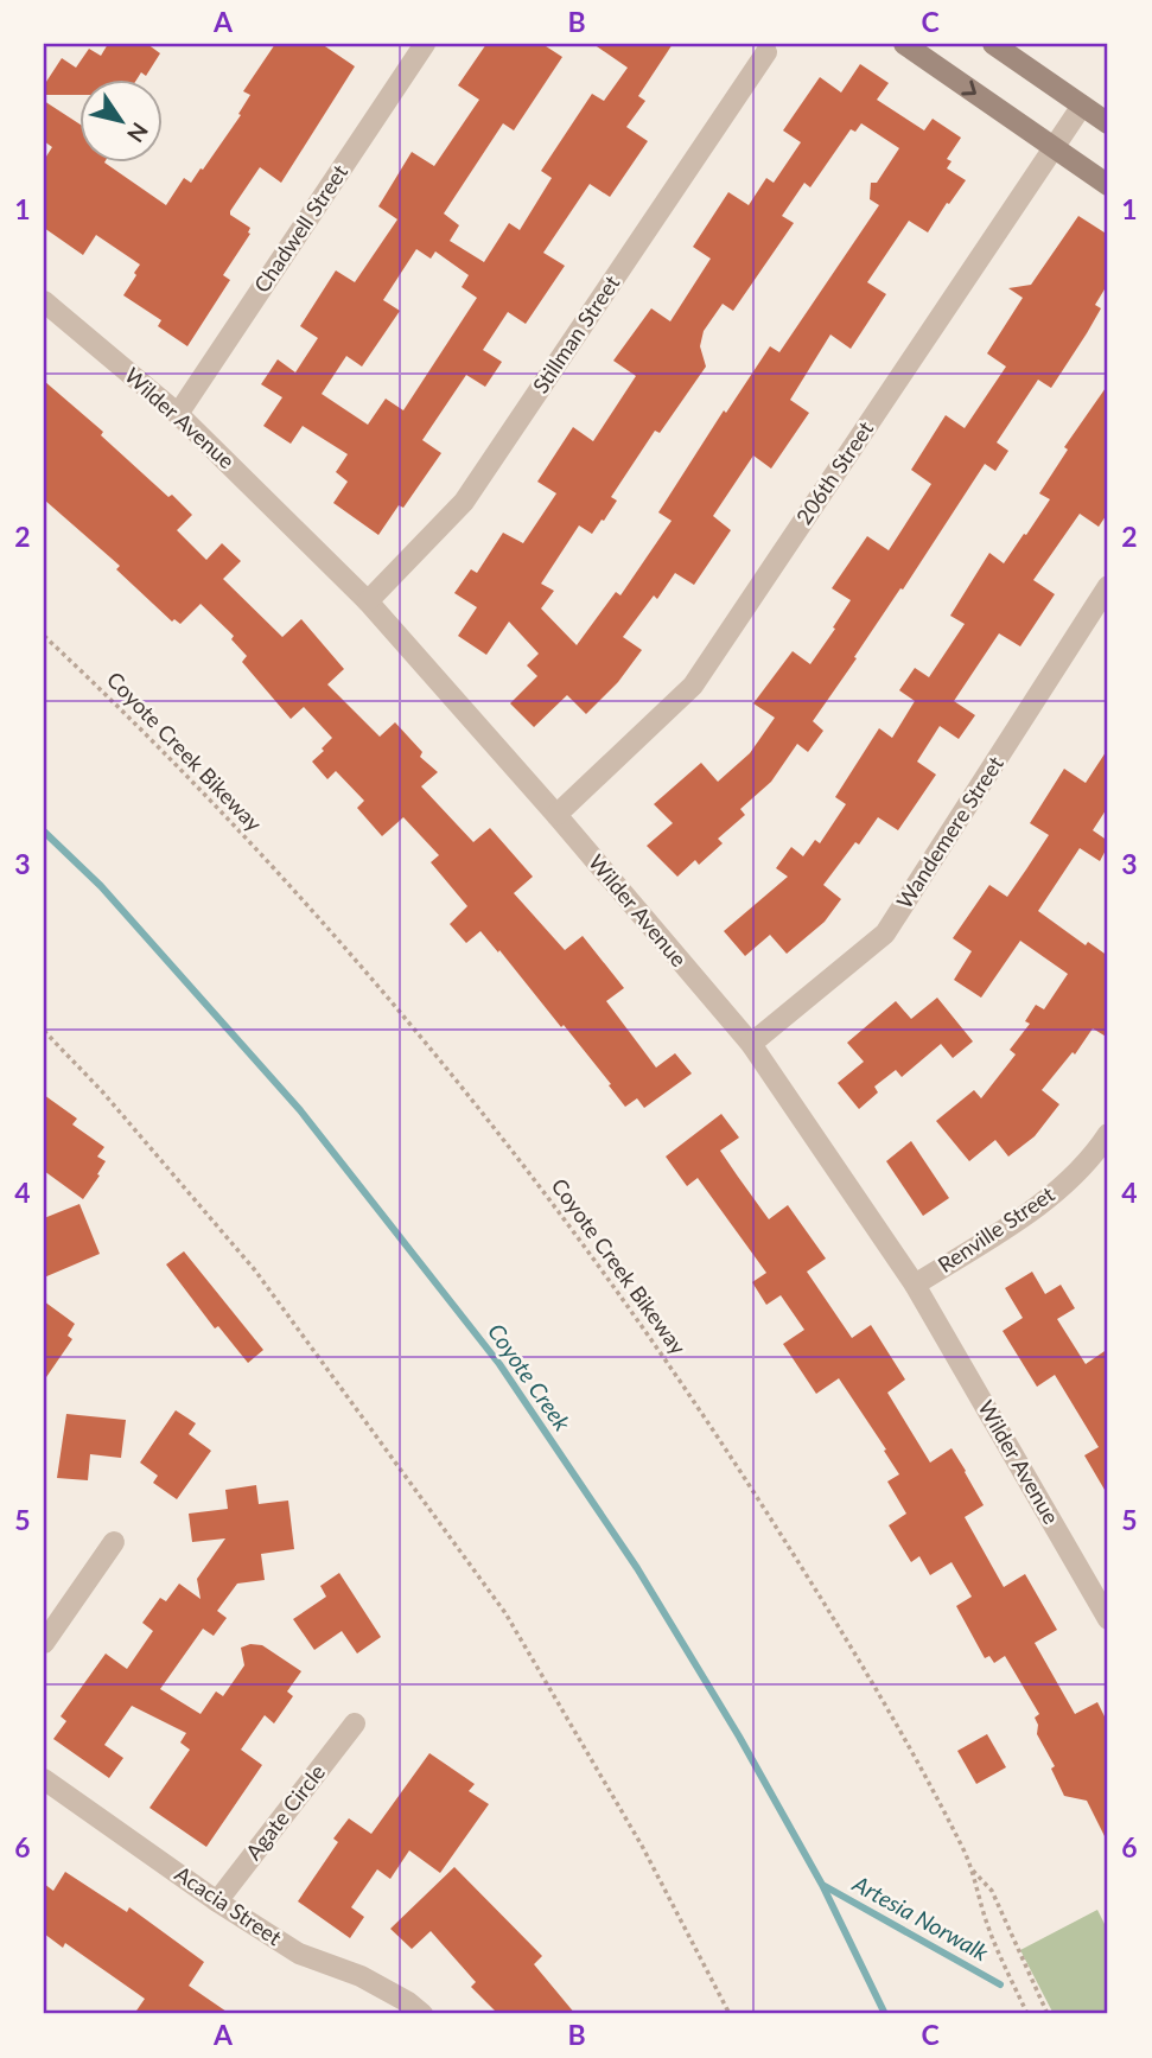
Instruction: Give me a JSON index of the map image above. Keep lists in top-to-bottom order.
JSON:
{
  "streets": {
    "street": [
      "Chadwell Street",
      "Stillman Street",
      "Wilder Avenue",
      "206th Street",
      "Wandemere Street",
      "Renville Street",
      "Agate Circle",
      "Acacia Street"
    ],
    "path": ["Coyote Creek Bikeway"]
  },
  "crossings": [
    ["Chadwell Street", "Wilder Avenue"],
    ["Stillman Street", "Wilder Avenue"],
    ["Wilder Avenue", "206th Street"],
    ["Wilder Avenue", "Wandemere Street"],
    ["Wilder Avenue", "Renville Street"],
    ["Agate Circle", "Acacia Street"]
  ],
  "water": ["Coyote Creek", "Artesia Norwalk"],
  "north": "bottom right",
  "grid": {
    "columns": ["A", "B", "C"],
    "rows": [
      "1",
      "2",
      "3",
      "4",
      "5",
      "6"
    ]
  }
}
